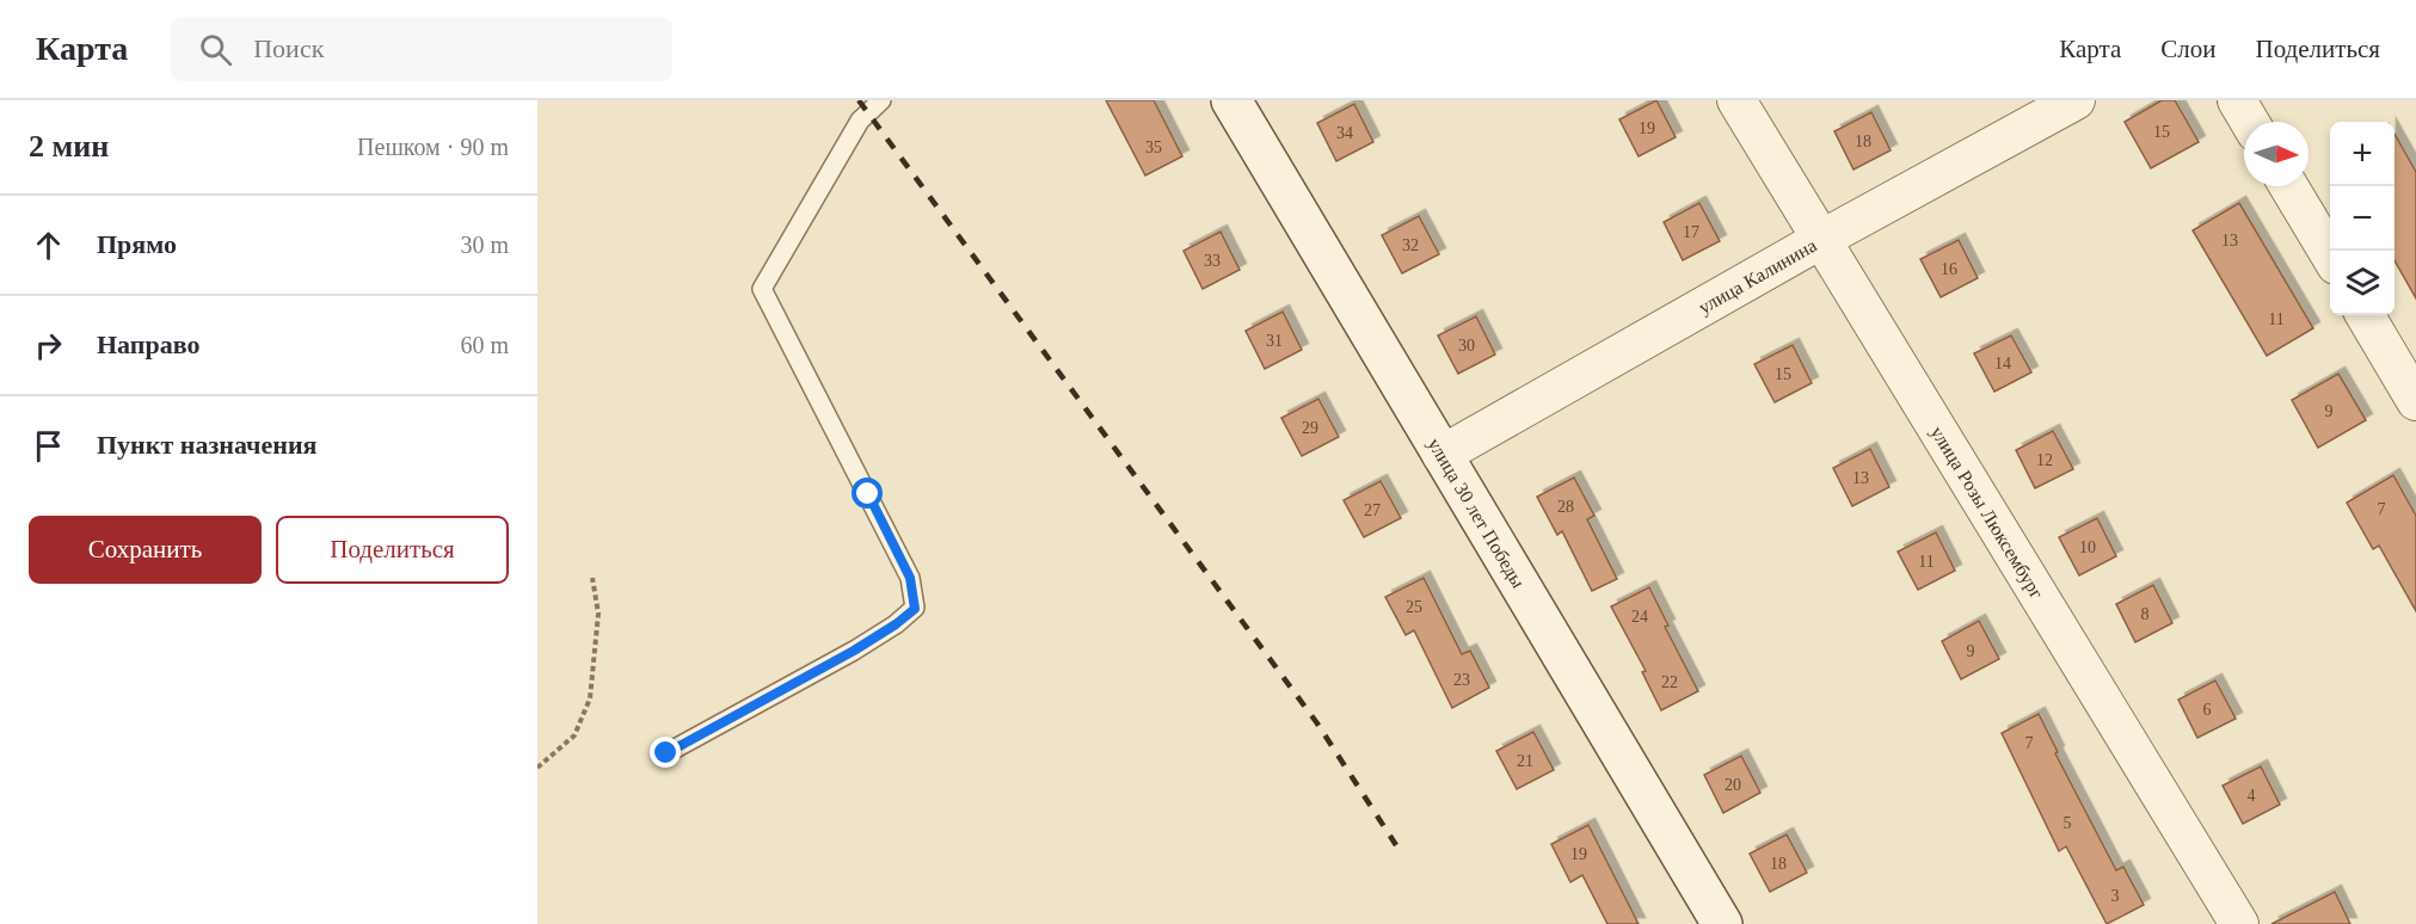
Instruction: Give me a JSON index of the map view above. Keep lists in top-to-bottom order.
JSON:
{
  "streets": {
    "main road": ["улица 30 лет Победы"],
    "street": ["улица Калинина", "улица Розы Люксембург"]
  },
  "crossings": [
    ["улица Калинина", "улица 30 лет Победы"],
    ["улица Калинина", "улица Розы Люксембург"]
  ],
  "house_numbers": [
    "19",
    "15",
    "34",
    "18",
    "35",
    "17",
    "13",
    "32",
    "33",
    "16",
    "11",
    "31",
    "30",
    "14",
    "15",
    "9",
    "29",
    "12",
    "13",
    "28",
    "7",
    "27",
    "10",
    "11",
    "25",
    "8",
    "24",
    "9",
    "23",
    "22",
    "6",
    "7",
    "21",
    "20",
    "4",
    "5",
    "19",
    "18",
    "3"
  ],
  "north": "right",
  "page": {
    "header": "Карта",
    "search": "Поиск",
    "nav": ["Карта", "Слои", "Поделиться"],
    "heading": ["2 мин", "Пешком · 90 m"],
    "map_buttons": ["+", "−"],
    "list": [
      ["Прямо", "30 m"],
      ["Направо", "60 m"],
      "Пункт назначения"
    ],
    "buttons": ["Сохранить", "Поделиться"]
  }
}
